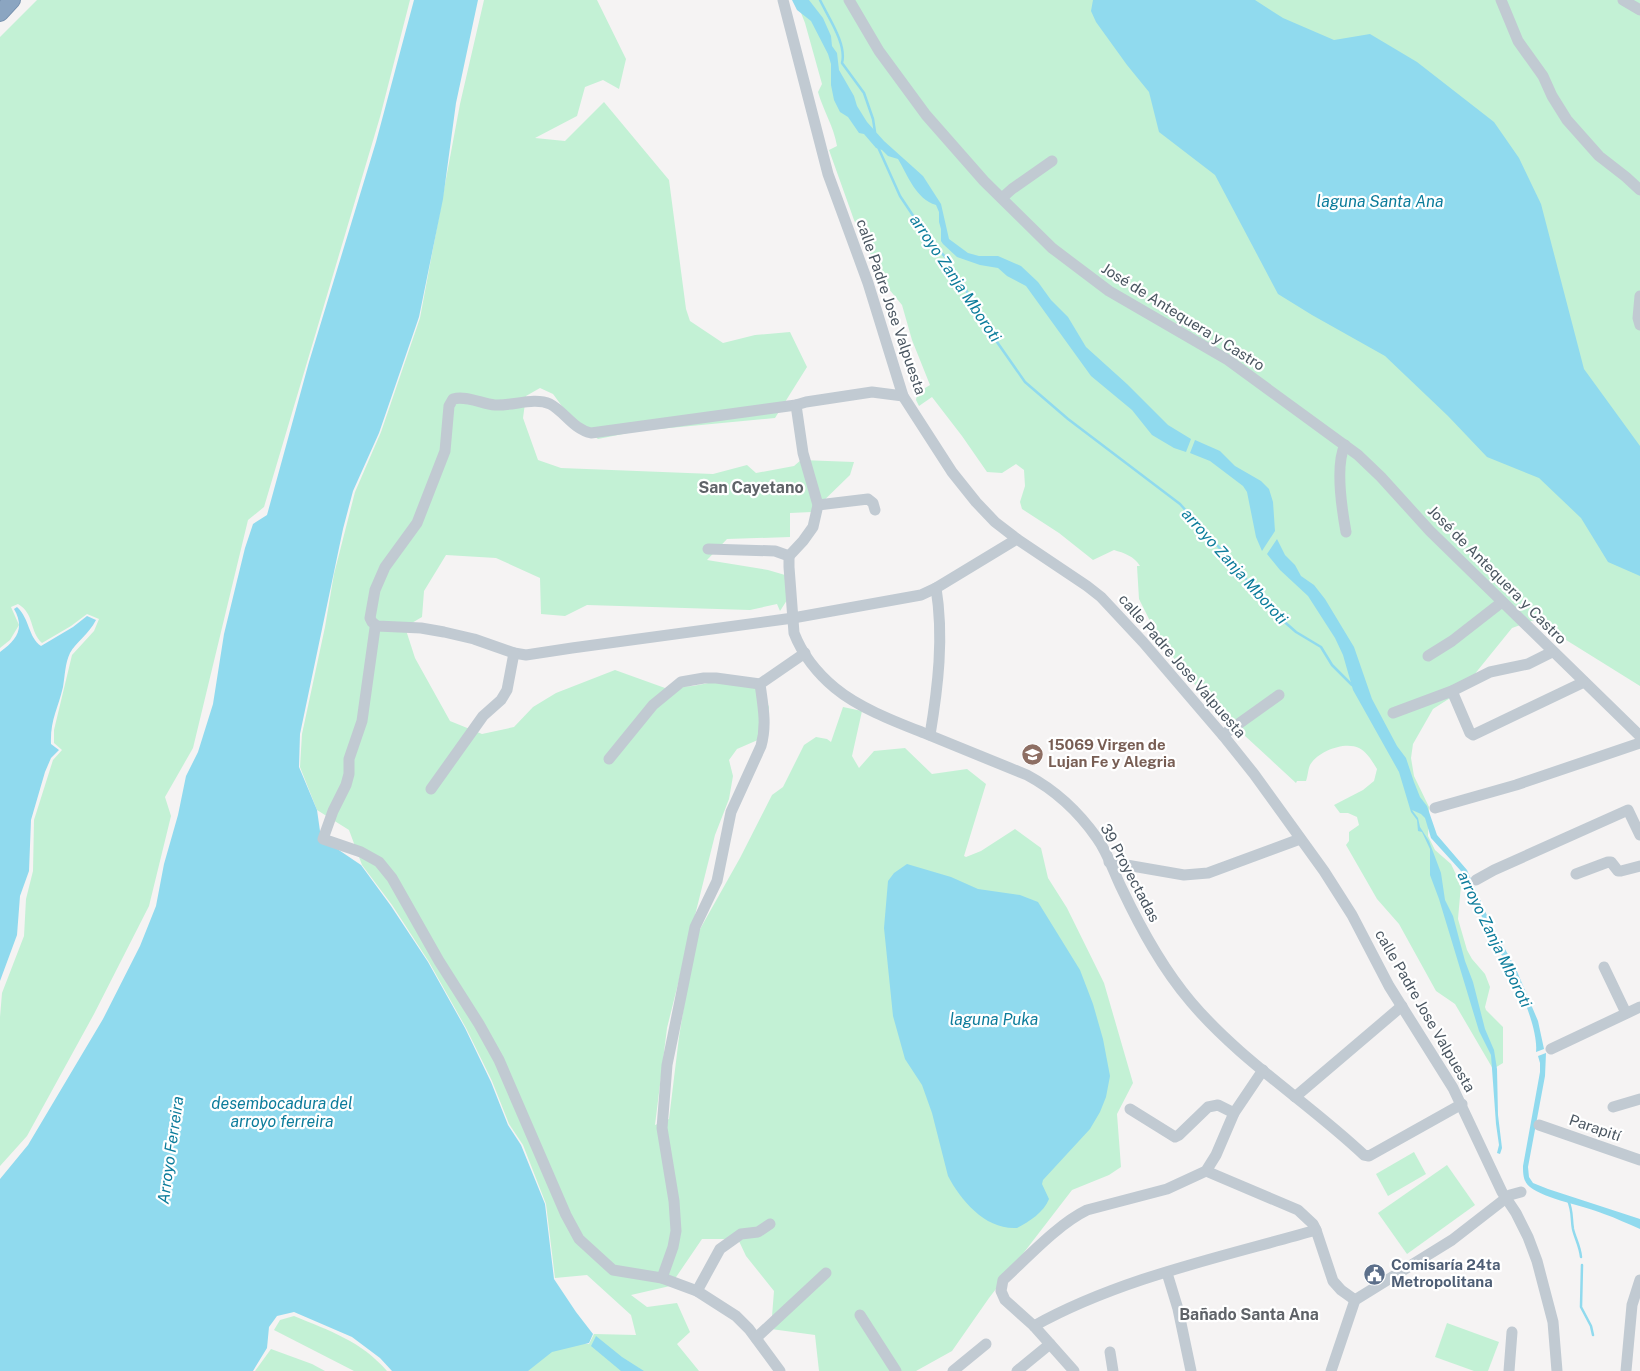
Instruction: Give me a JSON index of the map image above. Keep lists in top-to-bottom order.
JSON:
{
  "streets": {
    "street": [
      "calle Padre Jose Valpuesta",
      "José de Antequera y Castro",
      "39 Proyectadas",
      "Parapití"
    ]
  },
  "crossings": [
    ["calle Padre Jose Valpuesta", "39 Proyectadas"]
  ],
  "districts": ["San Cayetano", "Bañado Santa Ana"],
  "water": [
    "laguna Santa Ana",
    "arroyo Zanja Mboroti",
    "laguna Puka",
    "desembocadura del arroyo ferreira",
    "Arroyo Ferreira"
  ],
  "places": {
    "school or university": ["15069 Virgen de Lujan Fe y Alegria"],
    "public building": ["Comisaría 24ta Metropolitana"]
  }
}
